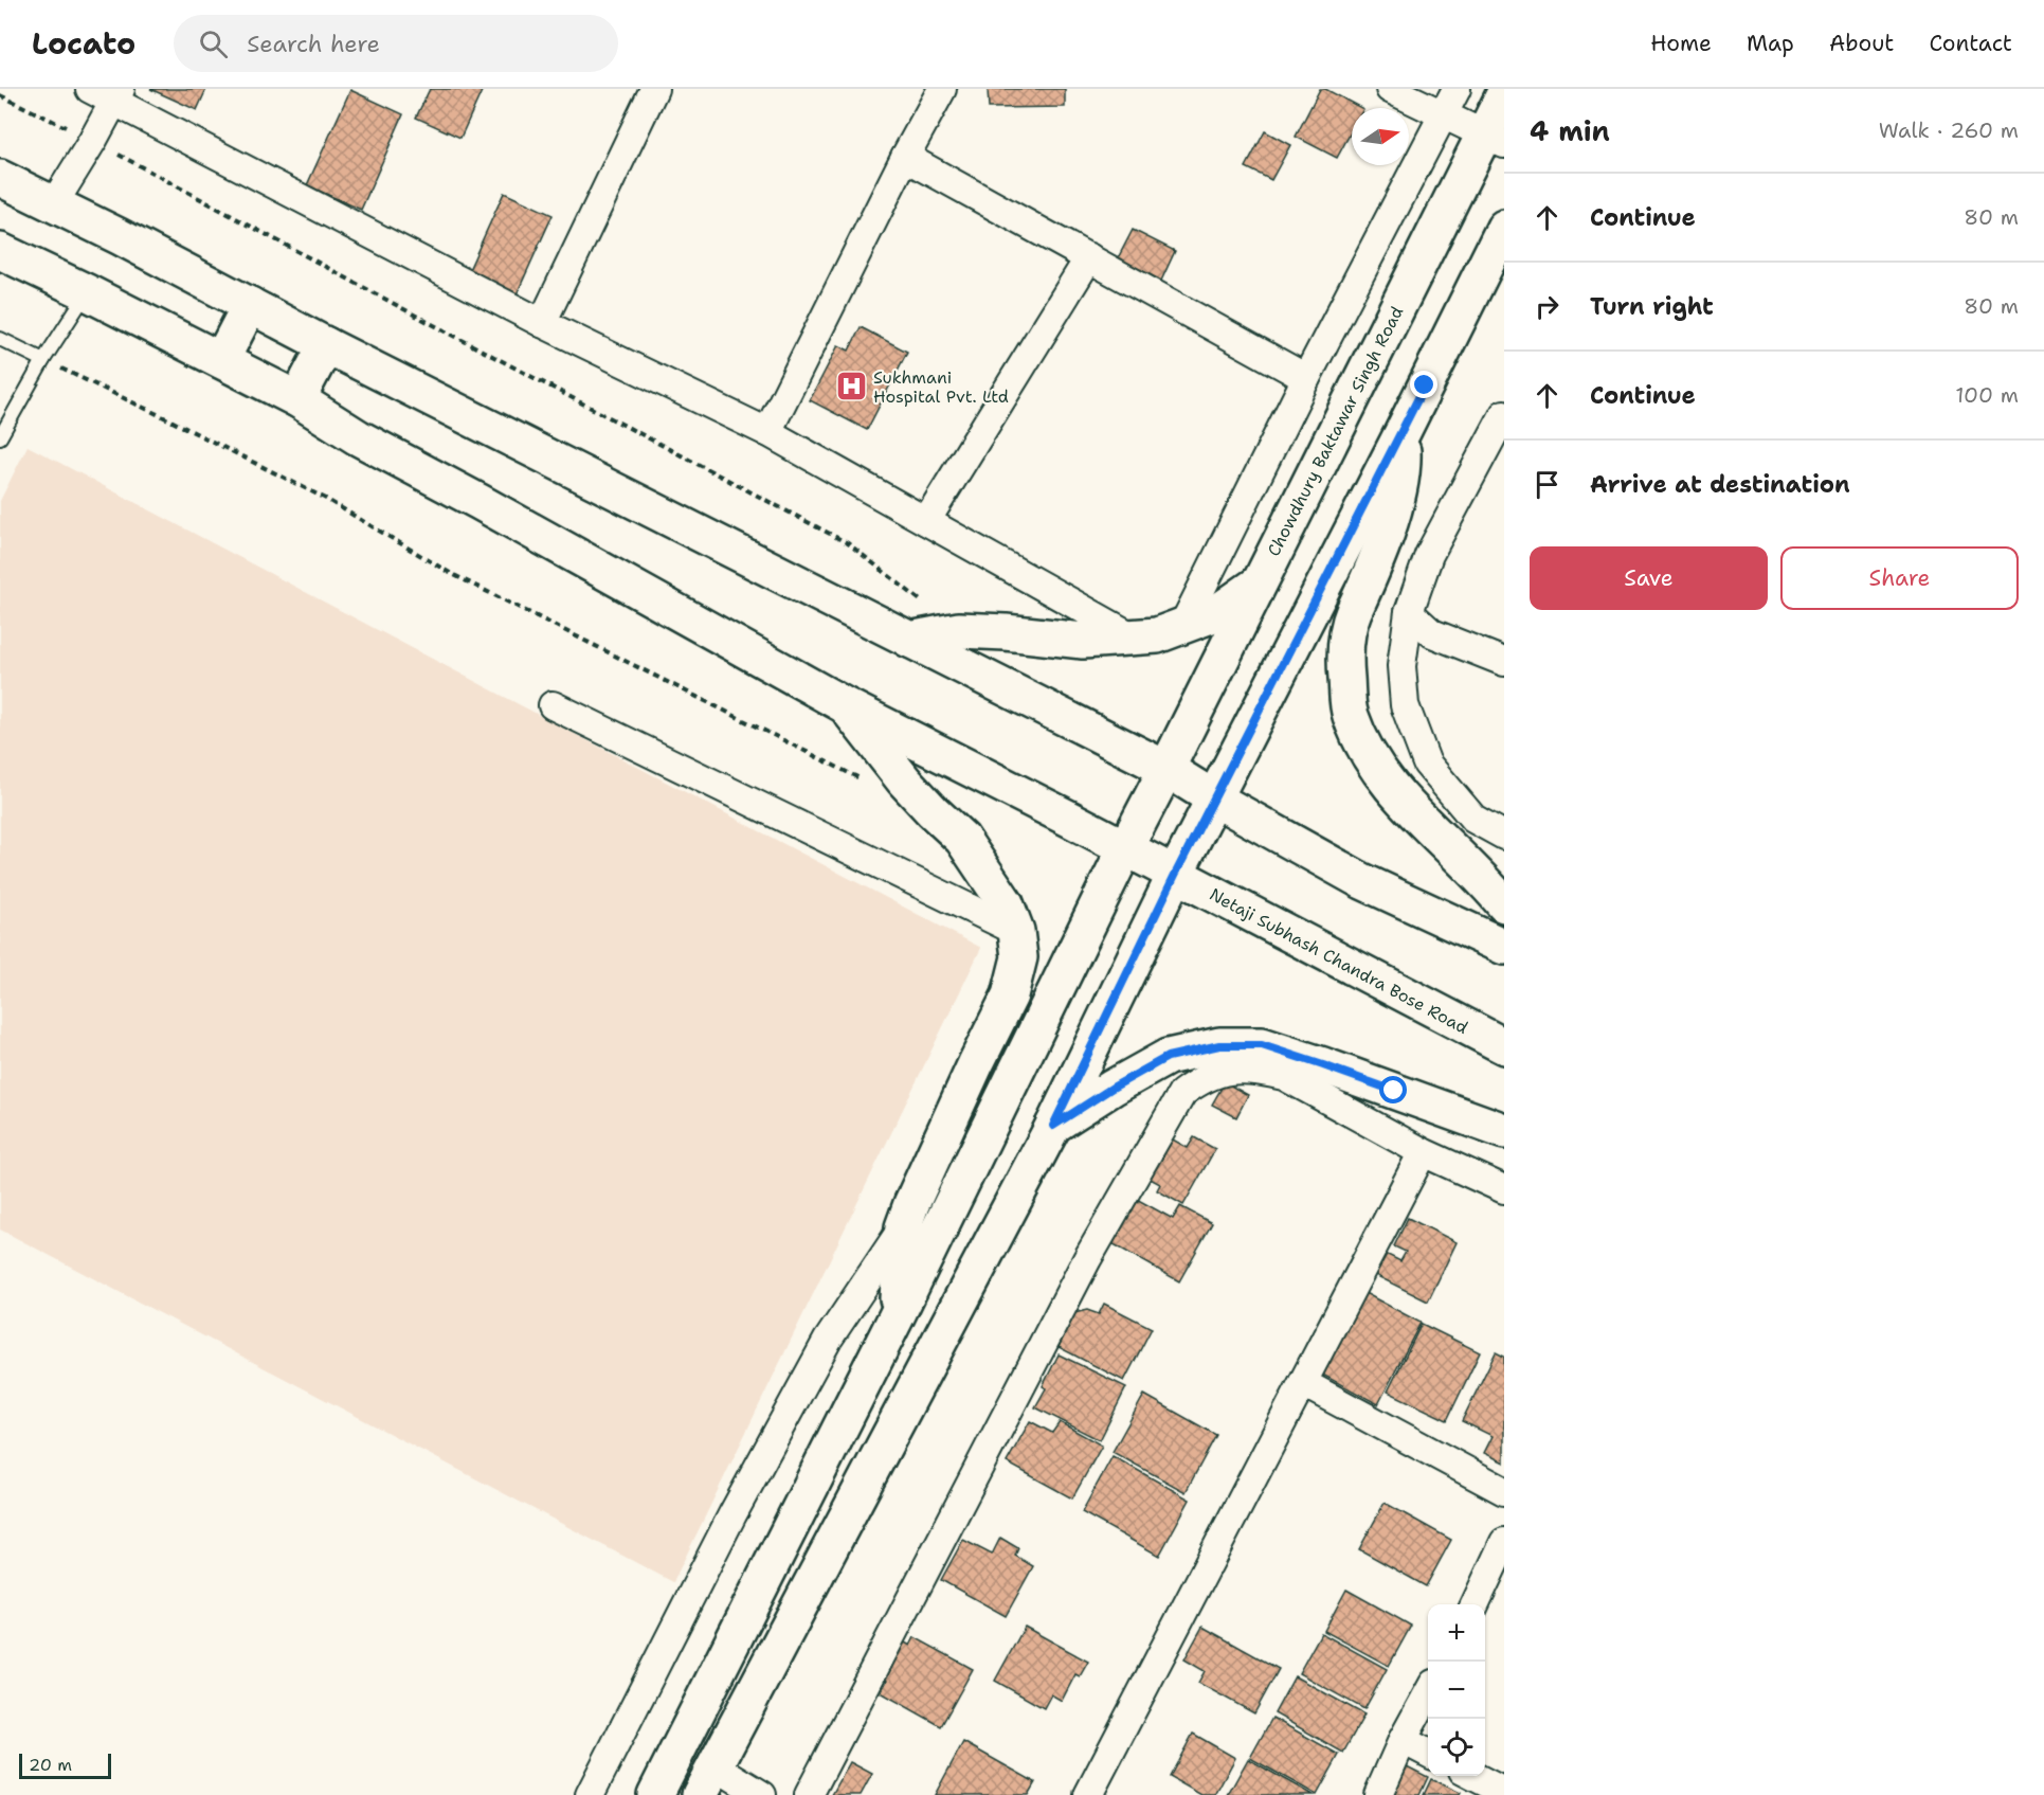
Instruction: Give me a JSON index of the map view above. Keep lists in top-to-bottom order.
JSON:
{
  "streets": {
    "main road": ["Chowdhury Baktawar Singh Road", "Netaji Subhash Chandra Bose Road"]
  },
  "crossings": [
    ["Chowdhury Baktawar Singh Road", "Netaji Subhash Chandra Bose Road"]
  ],
  "places": {
    "hospital": ["Sukhmani Hospital Pvt. Ltd"]
  },
  "scale_bar": "20 m",
  "north": "right",
  "page": {
    "header": "Locato",
    "search": "Search here",
    "nav": [
      "Home",
      "Map",
      "About",
      "Contact"
    ],
    "heading": ["4 min", "Walk · 260 m"],
    "list": [
      ["Continue", "80 m"],
      ["Turn right", "80 m"],
      ["Continue", "100 m"],
      "Arrive at destination"
    ],
    "buttons": ["Save", "Share"],
    "map_buttons": ["+", "−"],
    "scale": "20 m"
  }
}
